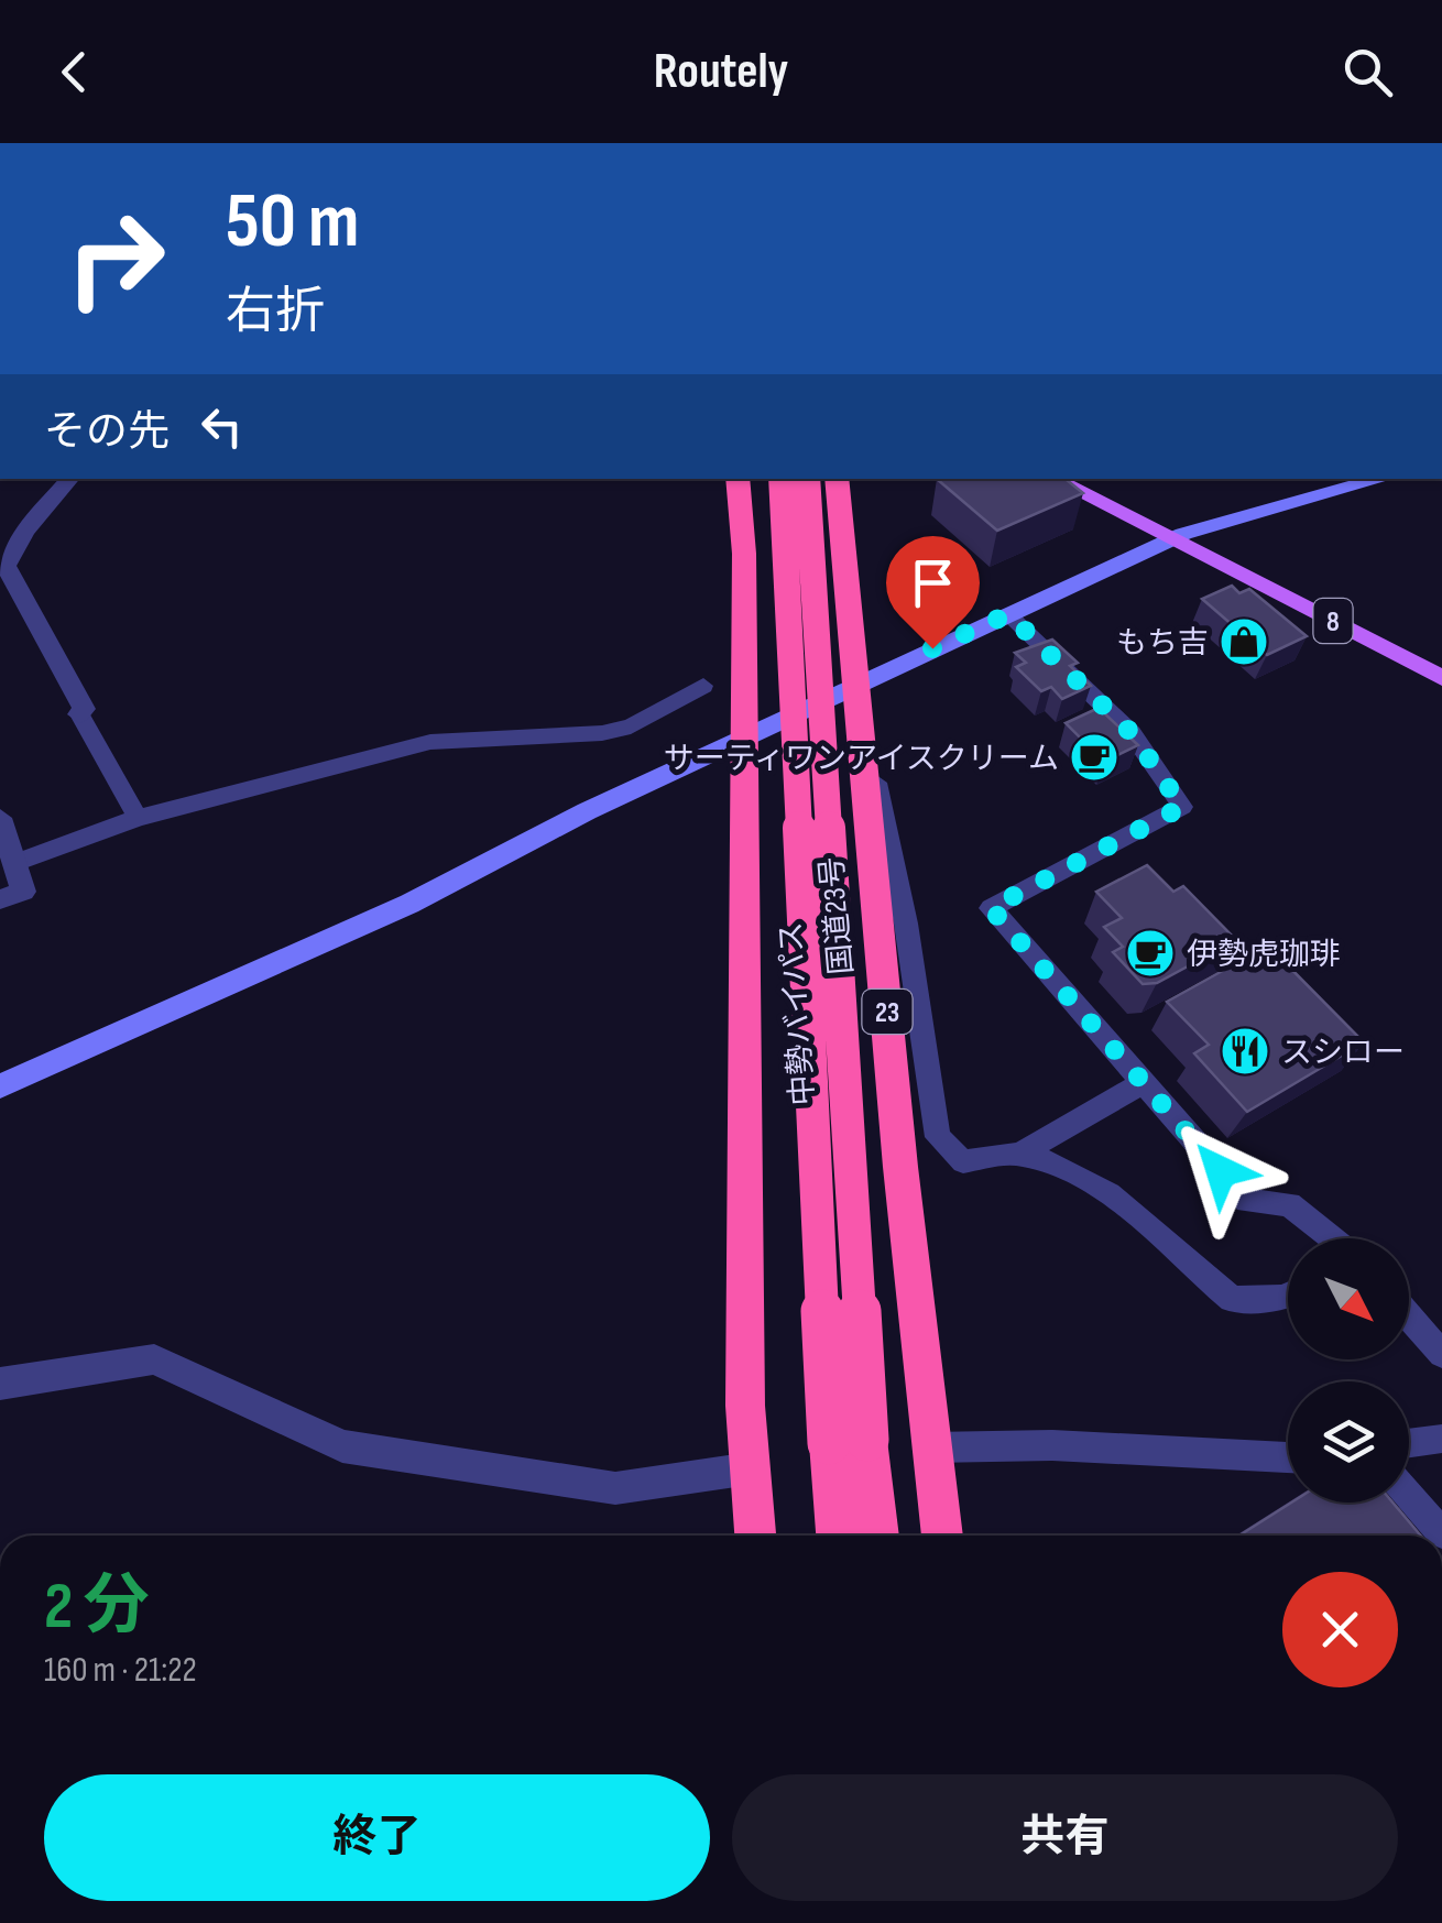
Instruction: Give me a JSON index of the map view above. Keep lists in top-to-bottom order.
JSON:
{
  "streets": {
    "highway": ["国道23号", "23", "中勢バイパス"],
    "main road": ["8"]
  },
  "places": {
    "shop": ["もち吉"],
    "cafe": ["サーティワンアイスクリーム", "伊勢虎珈琲"],
    "restaurant": ["スシロー"]
  },
  "north": "bottom right",
  "page": {
    "header": "Routely",
    "turn": ["50 m", "右折"],
    "then": "その先",
    "heading": ["2 分", "160 m · 21:22"],
    "buttons": ["終了", "共有"]
  }
}
